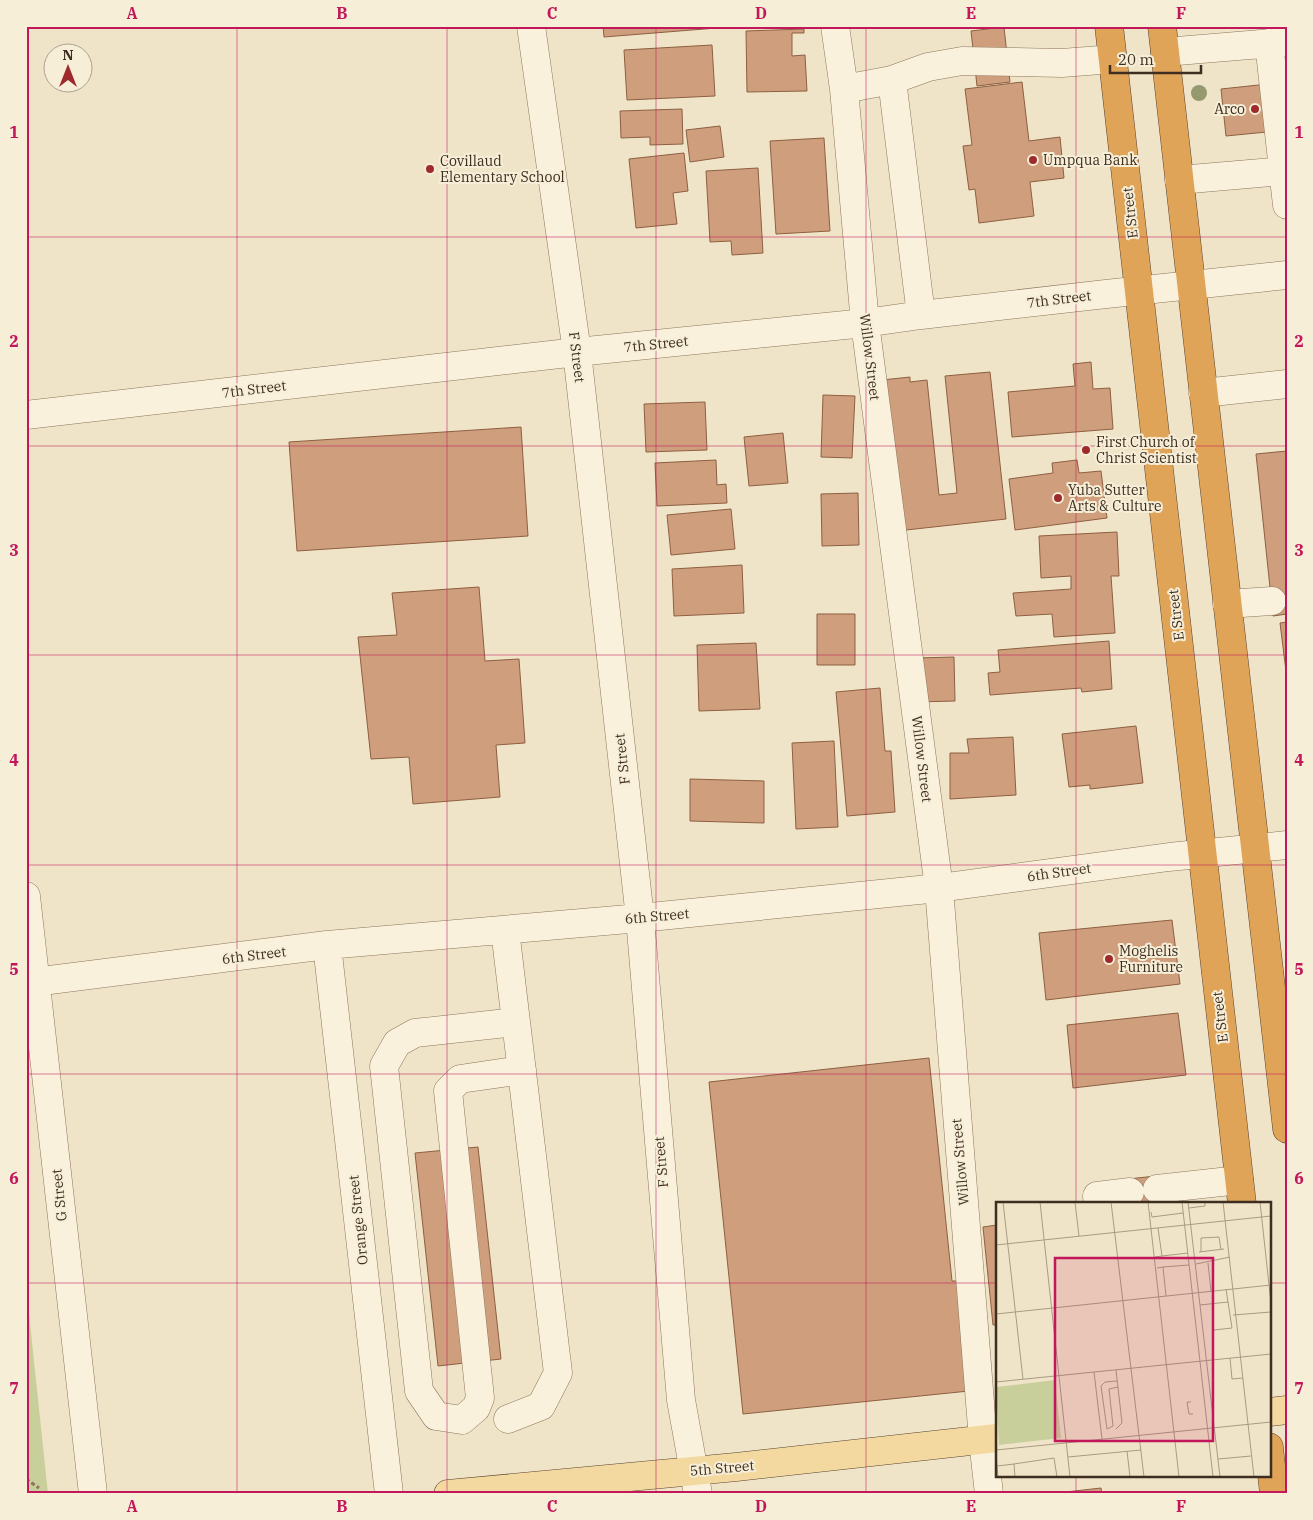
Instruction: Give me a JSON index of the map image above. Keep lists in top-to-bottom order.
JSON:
{
  "streets": {
    "highway": ["E Street"],
    "main road": ["5th Street"],
    "street": [
      "7th Street",
      "F Street",
      "Willow Street",
      "6th Street",
      "G Street",
      "Orange Street"
    ]
  },
  "crossings": [
    ["E Street", "7th Street"],
    ["E Street", "6th Street"],
    ["7th Street", "F Street"],
    ["7th Street", "Willow Street"],
    ["F Street", "6th Street"],
    ["F Street", "5th Street"],
    ["Willow Street", "6th Street"],
    ["Willow Street", "5th Street"],
    ["6th Street", "G Street"],
    ["6th Street", "Orange Street"]
  ],
  "places": [
    "Arco",
    "Umpqua Bank",
    "Covillaud Elementary School",
    "First Church of Christ Scientist",
    "Yuba Sutter Arts & Culture",
    "Moghelis Furniture"
  ],
  "scale_bar": "20 m",
  "north": "top",
  "grid": {
    "columns": [
      "A",
      "B",
      "C",
      "D",
      "E",
      "F"
    ],
    "rows": [
      "1",
      "2",
      "3",
      "4",
      "5",
      "6",
      "7"
    ]
  }
}
